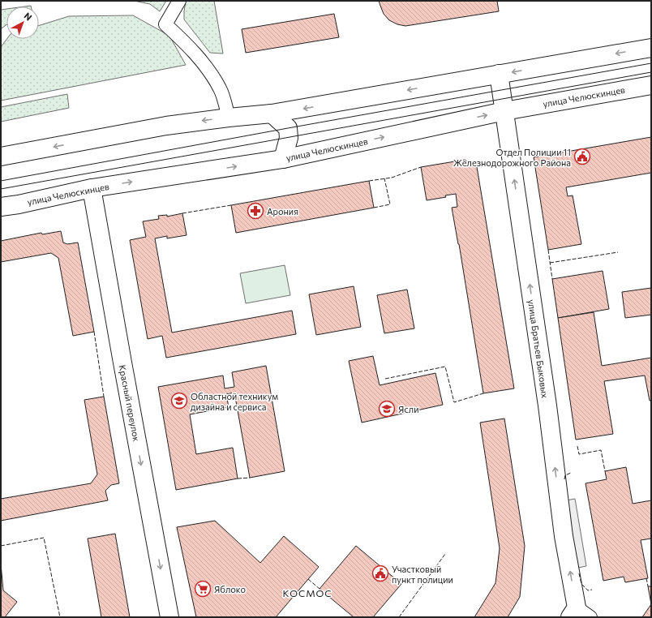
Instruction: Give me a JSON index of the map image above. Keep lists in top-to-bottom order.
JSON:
{
  "streets": {
    "main road": ["улица Челюскинцев", "улица Братьев Быковых", "Красный переулок"]
  },
  "crossings": [
    ["улица Челюскинцев", "улица Братьев Быковых"],
    ["улица Челюскинцев", "Красный переулок"]
  ],
  "one_way": ["улица Братьев Быковых", "Красный переулок"],
  "districts": ["КОСМОС"],
  "places": {
    "public building": ["Отдел Полиции 11 Железнодорожного Района", "Участковый пункт полиции"],
    "pharmacy": ["Арония"],
    "school or university": ["Областной техникум дизайна и сервиса", "Ясли"],
    "supermarket": ["Яблоко"]
  },
  "north": "top right"
}
